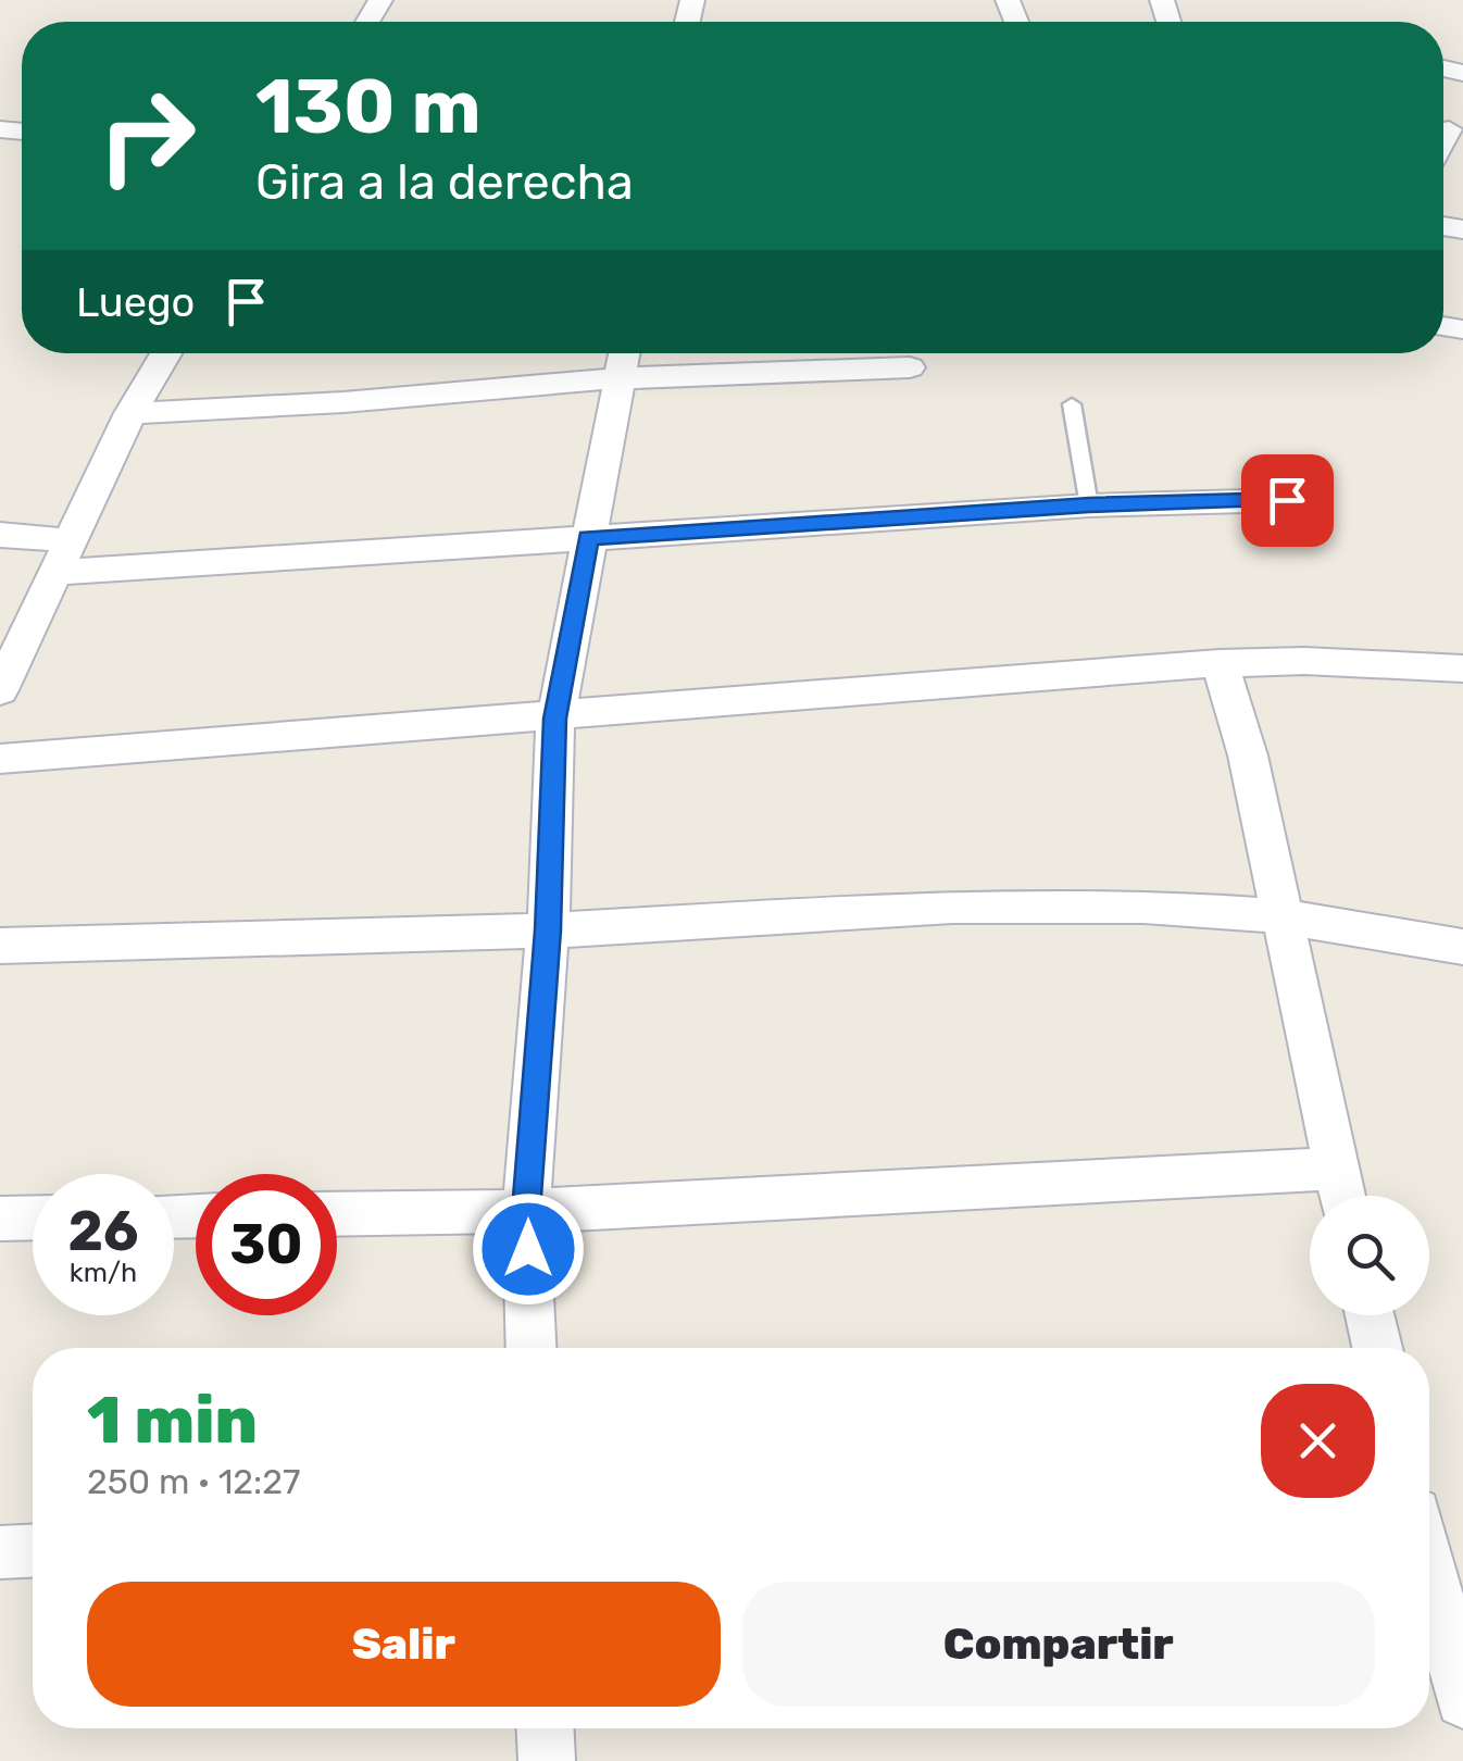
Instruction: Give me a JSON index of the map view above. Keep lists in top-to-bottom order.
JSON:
{
  "page": {
    "turn": ["130 m", "Gira a la derecha"],
    "then": "Luego",
    "speed": "26 km/h",
    "limit": "30",
    "heading": ["1 min", "250 m · 12:27"],
    "buttons": ["Salir", "Compartir"]
  }
}
